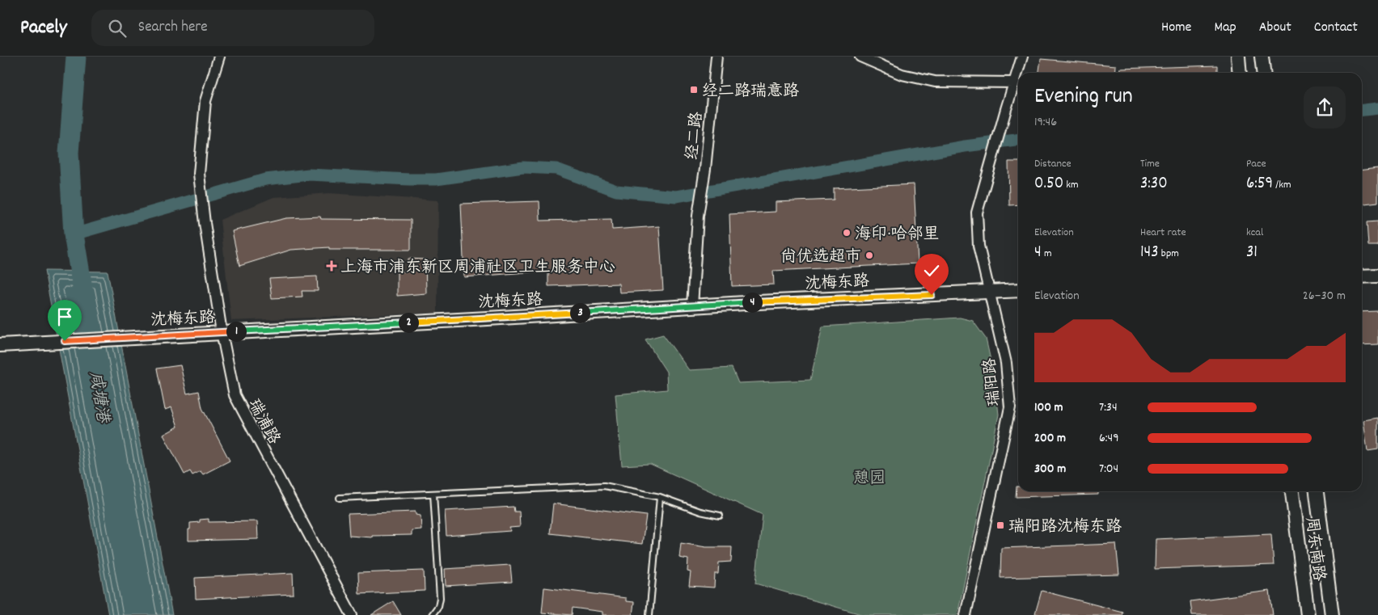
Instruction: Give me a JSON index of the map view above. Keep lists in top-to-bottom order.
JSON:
{
  "streets": {
    "street": [
      "经二路",
      "沈梅东路",
      "瑞阳路",
      "瑞浦路",
      "周东南路"
    ]
  },
  "crossings": [
    ["经二路", "沈梅东路"],
    ["沈梅东路", "瑞阳路"],
    ["沈梅东路", "瑞浦路"]
  ],
  "water": ["咸塘港"],
  "parks": ["憩园"],
  "places": {
    "transit": ["经二路瑞意路", "瑞阳路沈梅东路"],
    "other": ["海印·哈邻里", "尚优选超市"],
    "health": ["上海市浦东新区周浦社区卫生服务中心"]
  },
  "page": {
    "header": "Pacely",
    "search": "Search here",
    "nav": [
      "Home",
      "Map",
      "About",
      "Contact"
    ],
    "heading": ["Evening run", "19:46"],
    "stats": [
      ["Distance", "0.50 km"],
      ["Time", "3:30"],
      ["Pace", "6:59 /km"],
      ["Elevation", "4 m"],
      ["Heart rate", "143 bpm"],
      ["kcal", "31"]
    ],
    "chart": ["Elevation", "26–30 m"],
    "pins": [
      "4",
      "3",
      "2",
      "1"
    ],
    "list": [
      {
        "name": "100 m",
        "note": "7:34"
      },
      {
        "name": "200 m",
        "note": "6:49"
      },
      {
        "name": "300 m",
        "note": "7:04"
      }
    ]
  }
}
